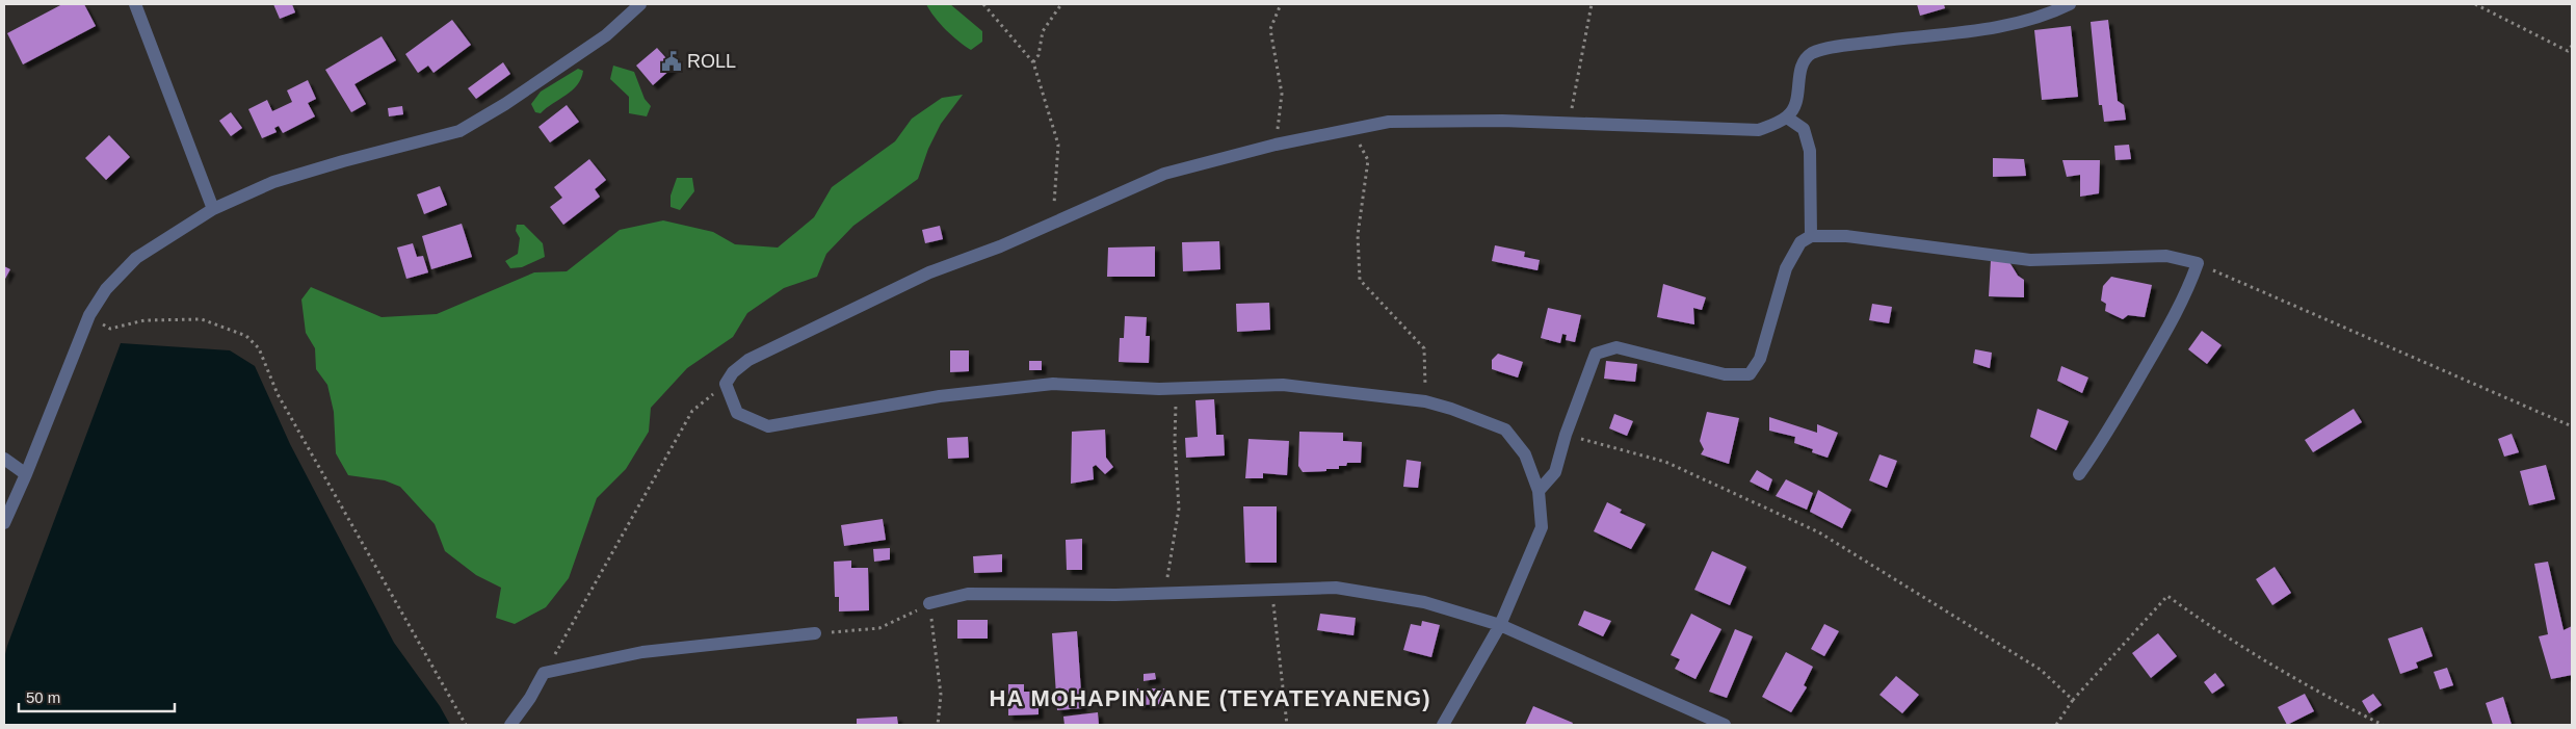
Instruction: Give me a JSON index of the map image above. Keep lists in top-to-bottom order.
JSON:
{
  "districts": ["HA MOHAPINYANE (TEYATEYANENG)"],
  "places": {
    "public building": ["ROLL"]
  },
  "scale_bar": "50 m"
}
